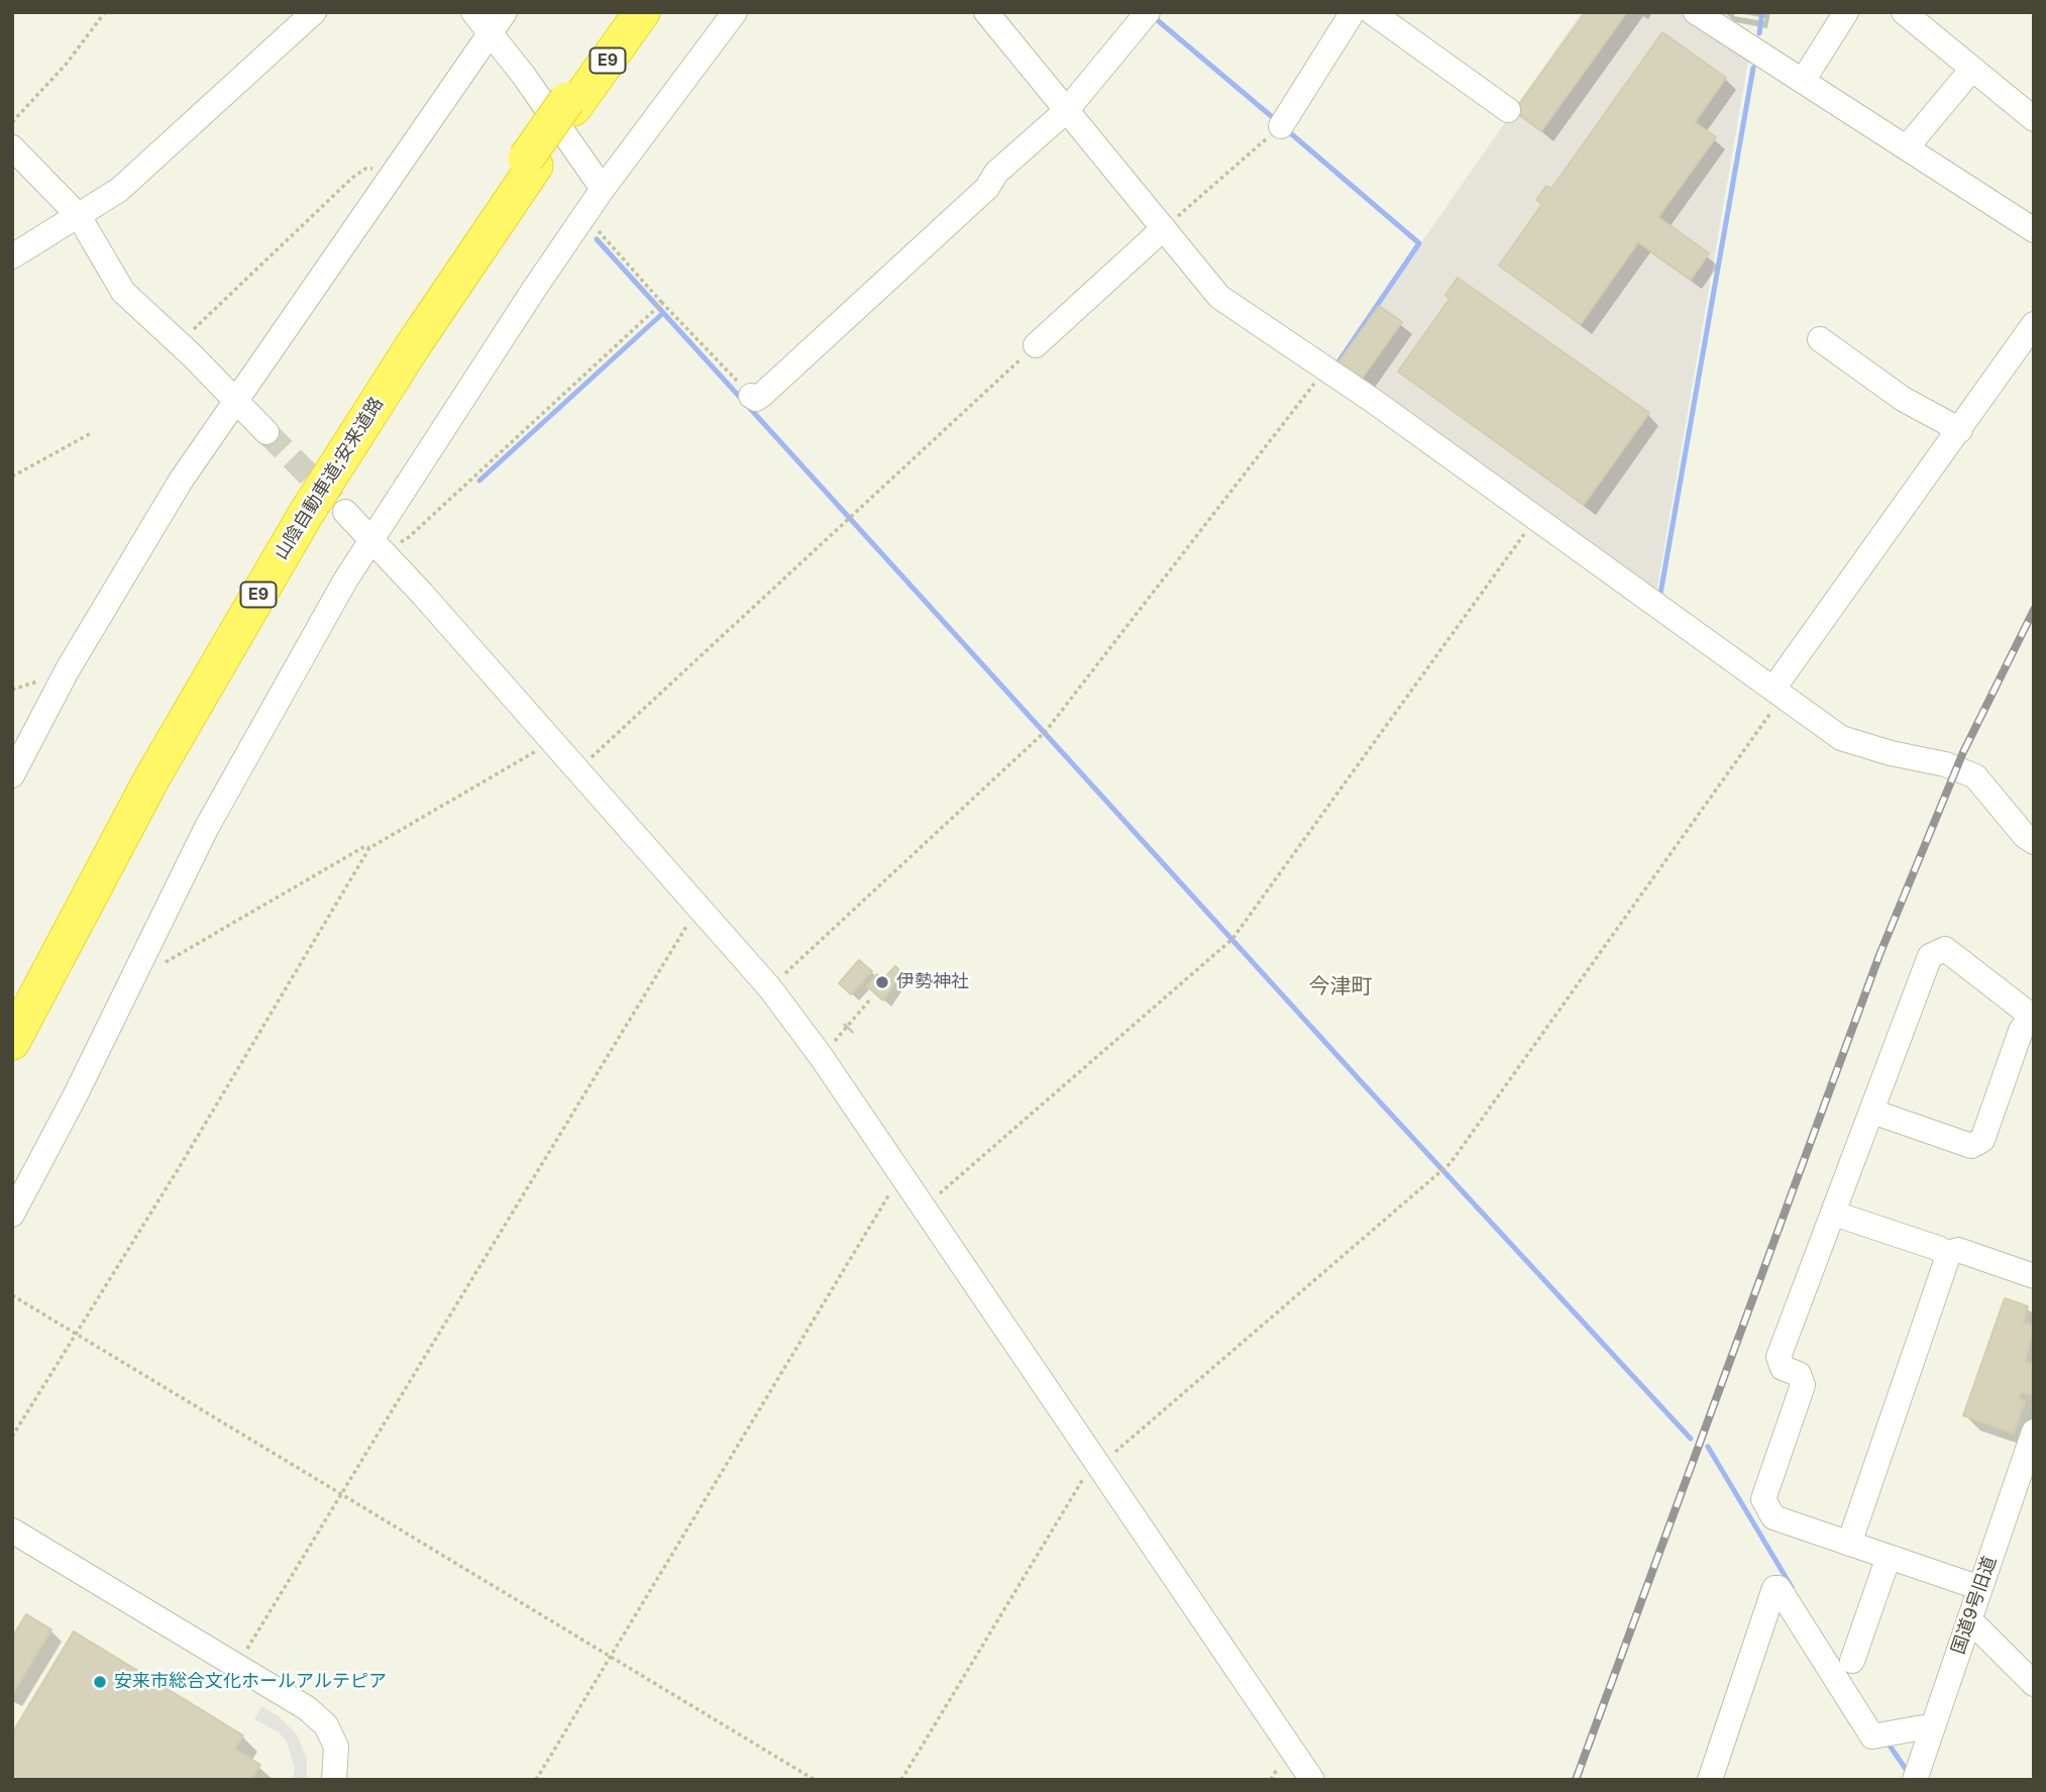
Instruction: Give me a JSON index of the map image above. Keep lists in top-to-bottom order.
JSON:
{
  "streets": {
    "highway": ["E9", "山陰自動車道;安来道路"],
    "street": ["国道9号旧道"]
  },
  "districts": ["今津町"],
  "places": ["伊勢神社", "安来市総合文化ホールアルテピア"]
}
